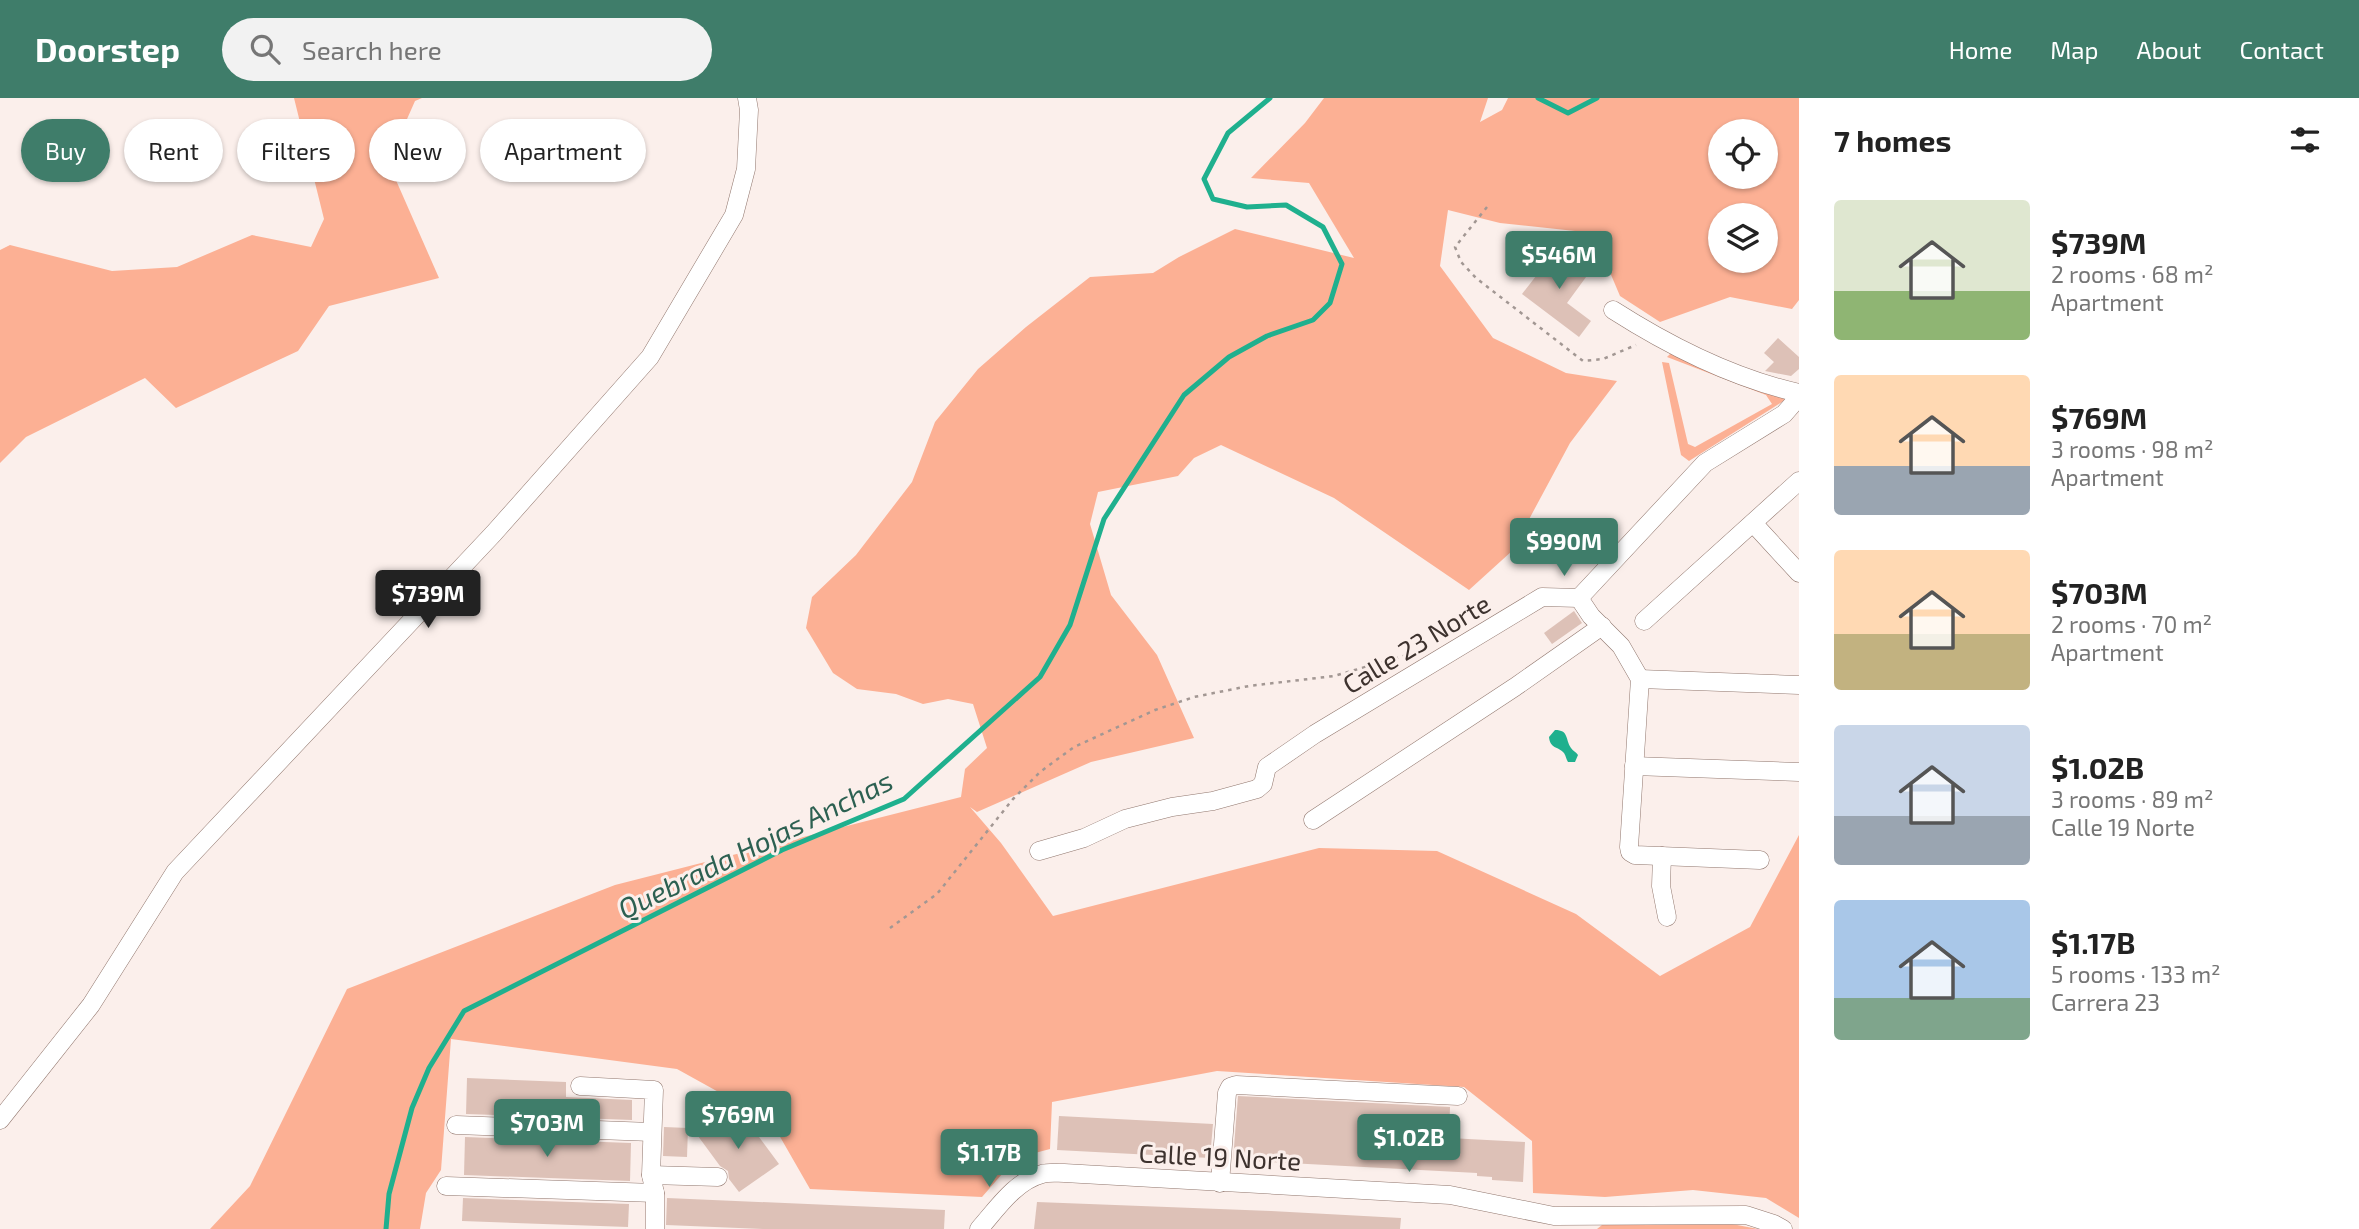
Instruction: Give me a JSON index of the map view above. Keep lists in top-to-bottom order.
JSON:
{
  "streets": {
    "street": ["Calle 23 Norte", "Calle 19 Norte"]
  },
  "water": ["Quebrada Hojas Anchas"],
  "page": {
    "header": "Doorstep",
    "search": "Search here",
    "nav": [
      "Home",
      "Map",
      "About",
      "Contact"
    ],
    "heading": "7 homes",
    "chip": [
      "Buy",
      "Rent",
      "Filters",
      "New",
      "Apartment"
    ],
    "list": [
      {
        "name": "$739M",
        "note": "2 rooms · 68 m² · Apartment"
      },
      {
        "name": "$769M",
        "note": "3 rooms · 98 m² · Apartment"
      },
      {
        "name": "$703M",
        "note": "2 rooms · 70 m² · Apartment"
      },
      {
        "name": "$1.02B",
        "note": "3 rooms · 89 m² · Calle 19 Norte"
      },
      {
        "name": "$1.17B",
        "note": "5 rooms · 133 m² · Carrera 23"
      }
    ],
    "price": [
      "$546M",
      "$990M",
      "$739M",
      "$769M",
      "$703M",
      "$1.02B",
      "$1.17B"
    ]
  }
}
